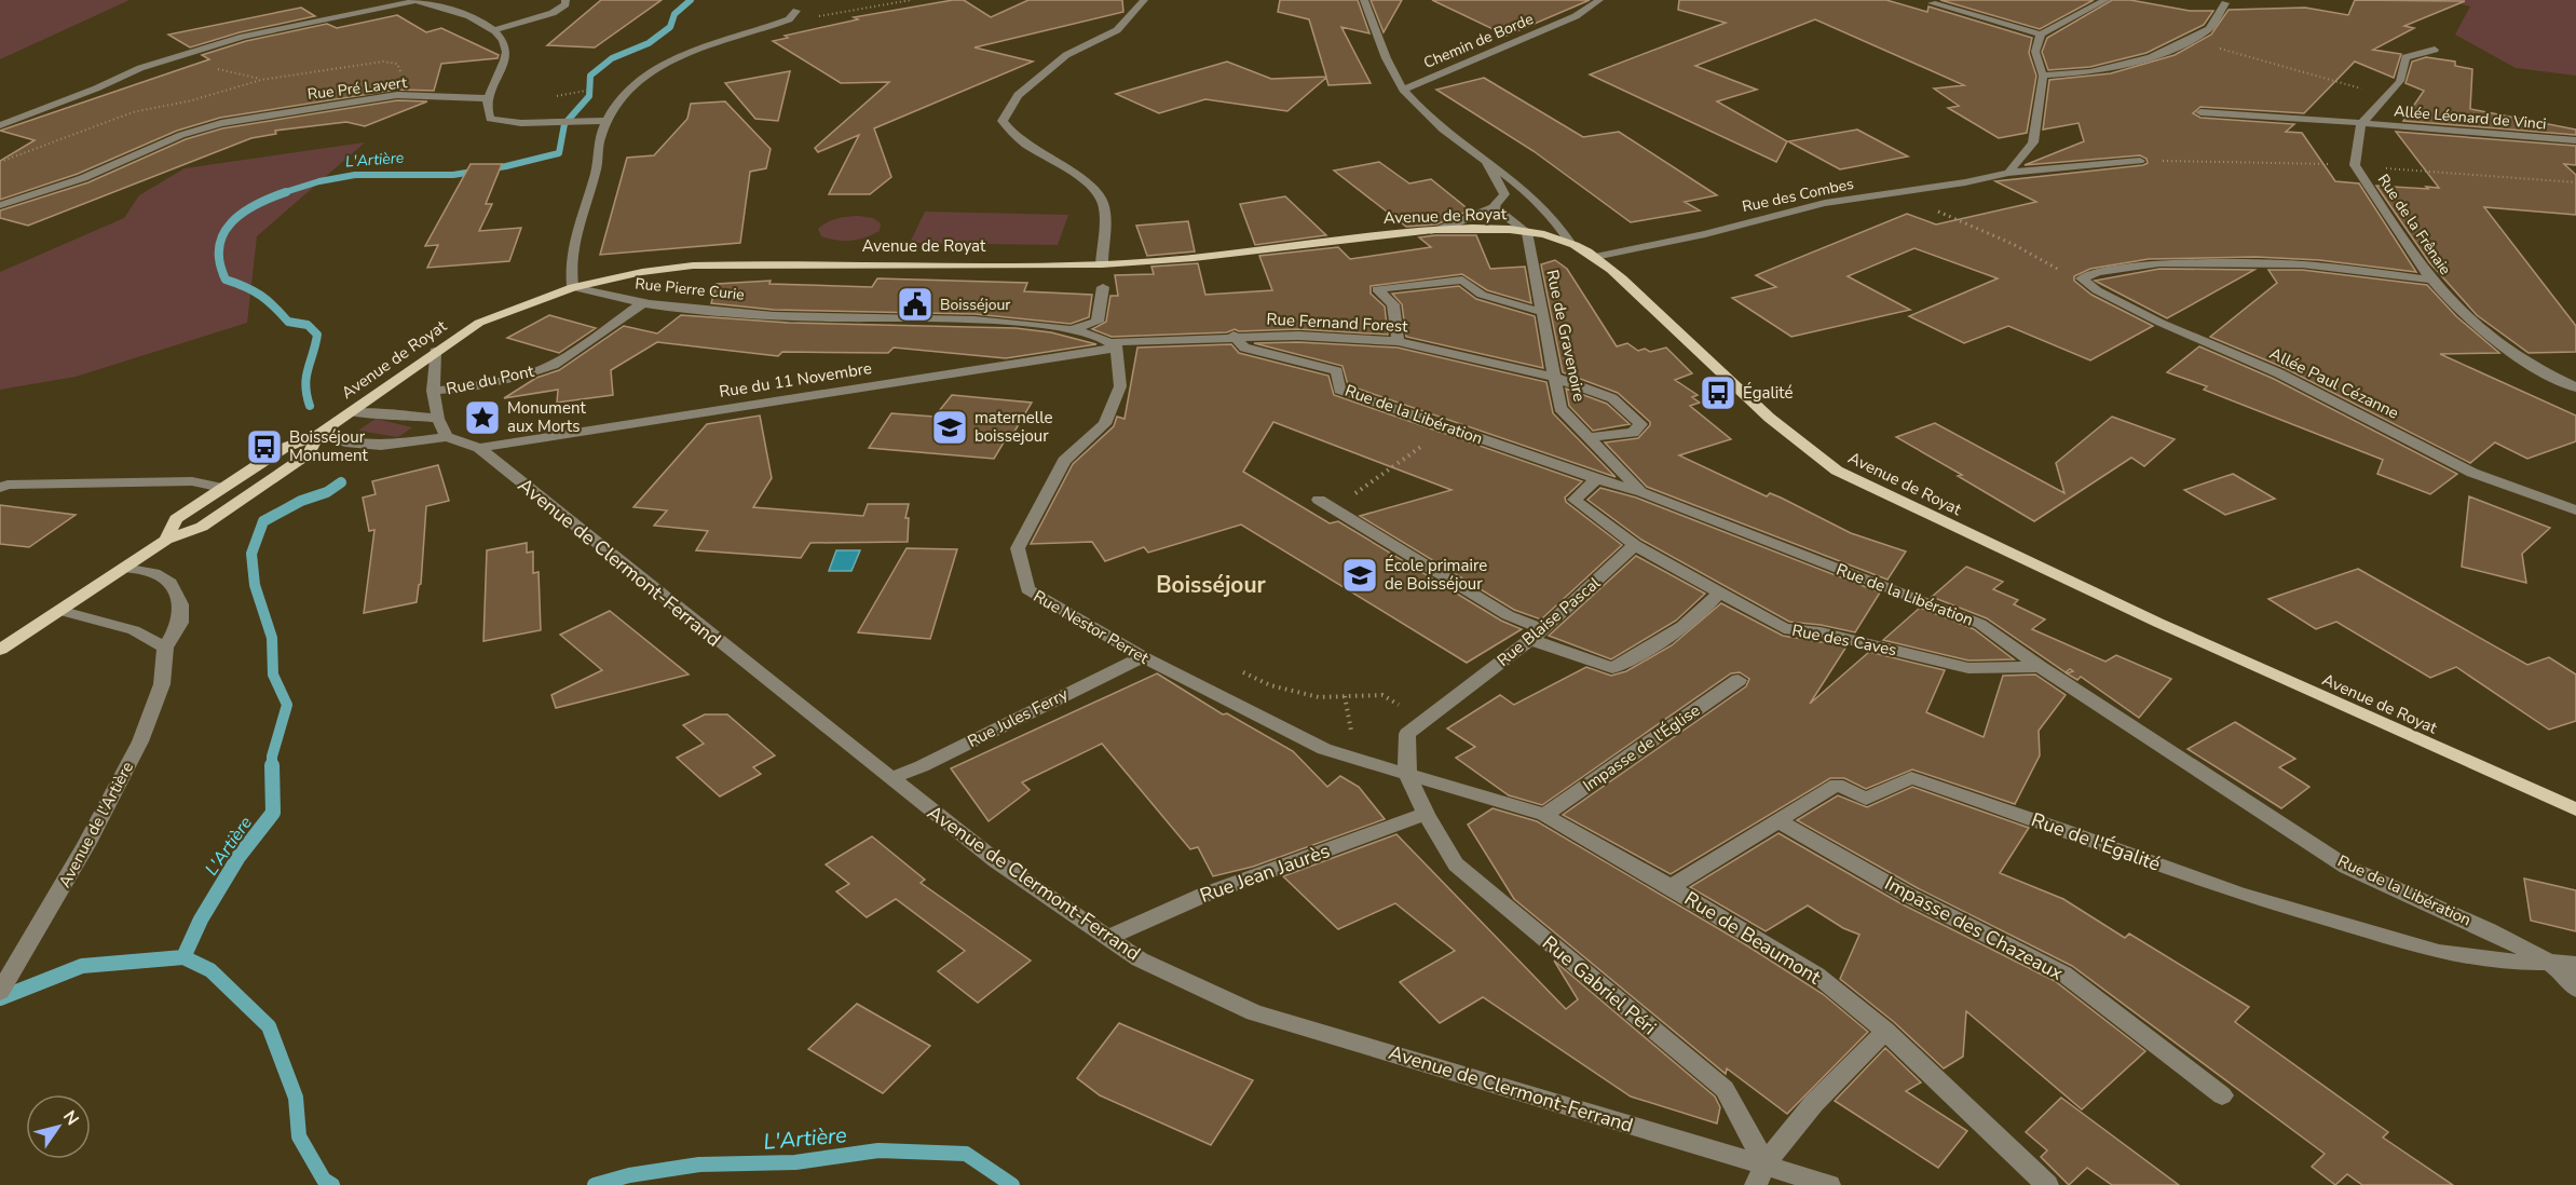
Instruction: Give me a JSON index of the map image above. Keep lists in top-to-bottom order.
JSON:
{
  "streets": {
    "main road": ["Avenue de Royat"],
    "street": [
      "Chemin de Borde",
      "Rue Pré Lavert",
      "Allée Léonard de Vinci",
      "Rue des Combes",
      "Rue de la Frênaie",
      "Rue Pierre Curie",
      "Rue Fernand Forest",
      "Rue de Gravenoire",
      "Rue du Pont",
      "Rue du 11 Novembre",
      "Allée Paul Cézanne",
      "Rue de la Libération",
      "Avenue de Clermont-Ferrand",
      "Rue Blaise Pascal",
      "Rue Nestor Perret",
      "Rue des Caves",
      "Rue Jules Ferry",
      "Impasse de l'Église",
      "Avenue de l'Artière",
      "Rue de l'Égalité",
      "Rue Jean Jaurès",
      "Impasse des Chazeaux",
      "Rue de Beaumont",
      "Rue Gabriel Péri"
    ]
  },
  "crossings": [
    ["Allée Léonard de Vinci", "Rue de la Frênaie"],
    ["Rue des Combes", "Avenue de Royat"],
    ["Avenue de Royat", "Rue Pierre Curie"],
    ["Avenue de Royat", "Rue de Gravenoire"],
    ["Avenue de Royat", "Avenue de Clermont-Ferrand"],
    ["Rue Pierre Curie", "Rue Fernand Forest"],
    ["Rue Pierre Curie", "Rue du Pont"],
    ["Rue Pierre Curie", "Rue du 11 Novembre"],
    ["Rue Pierre Curie", "Rue Nestor Perret"],
    ["Rue Fernand Forest", "Rue de Gravenoire"],
    ["Rue Fernand Forest", "Rue du 11 Novembre"],
    ["Rue Fernand Forest", "Rue de la Libération"],
    ["Rue Fernand Forest", "Rue Nestor Perret"],
    ["Rue de Gravenoire", "Rue de la Libération"],
    ["Rue du 11 Novembre", "Avenue de Clermont-Ferrand"],
    ["Rue du 11 Novembre", "Rue Nestor Perret"],
    ["Rue de la Libération", "Rue des Caves"],
    ["Rue de la Libération", "Rue de l'Égalité"],
    ["Avenue de Clermont-Ferrand", "Rue Jules Ferry"],
    ["Avenue de Clermont-Ferrand", "Rue Jean Jaurès"],
    ["Avenue de Clermont-Ferrand", "Rue Gabriel Péri"],
    ["Rue Blaise Pascal", "Rue Nestor Perret"],
    ["Rue Blaise Pascal", "Rue des Caves"],
    ["Rue Blaise Pascal", "Rue de Beaumont"],
    ["Rue Blaise Pascal", "Rue Gabriel Péri"],
    ["Rue Nestor Perret", "Rue Jules Ferry"],
    ["Rue Nestor Perret", "Rue de Beaumont"],
    ["Rue Nestor Perret", "Rue Gabriel Péri"],
    ["Impasse de l'Église", "Rue de Beaumont"],
    ["Rue de l'Égalité", "Impasse des Chazeaux"],
    ["Rue de l'Égalité", "Rue de Beaumont"],
    ["Rue Jean Jaurès", "Rue Gabriel Péri"],
    ["Rue de Beaumont", "Rue Gabriel Péri"]
  ],
  "districts": ["Boisséjour"],
  "water": ["L'Artière"],
  "places": {
    "public building": ["Boisséjour"],
    "bus stop": ["Égalité", "Boisséjour Monument"],
    "place": ["Monument aux Morts"],
    "school or university": ["maternelle boissejour", "École primaire de Boisséjour"]
  },
  "north": "top right"
}
